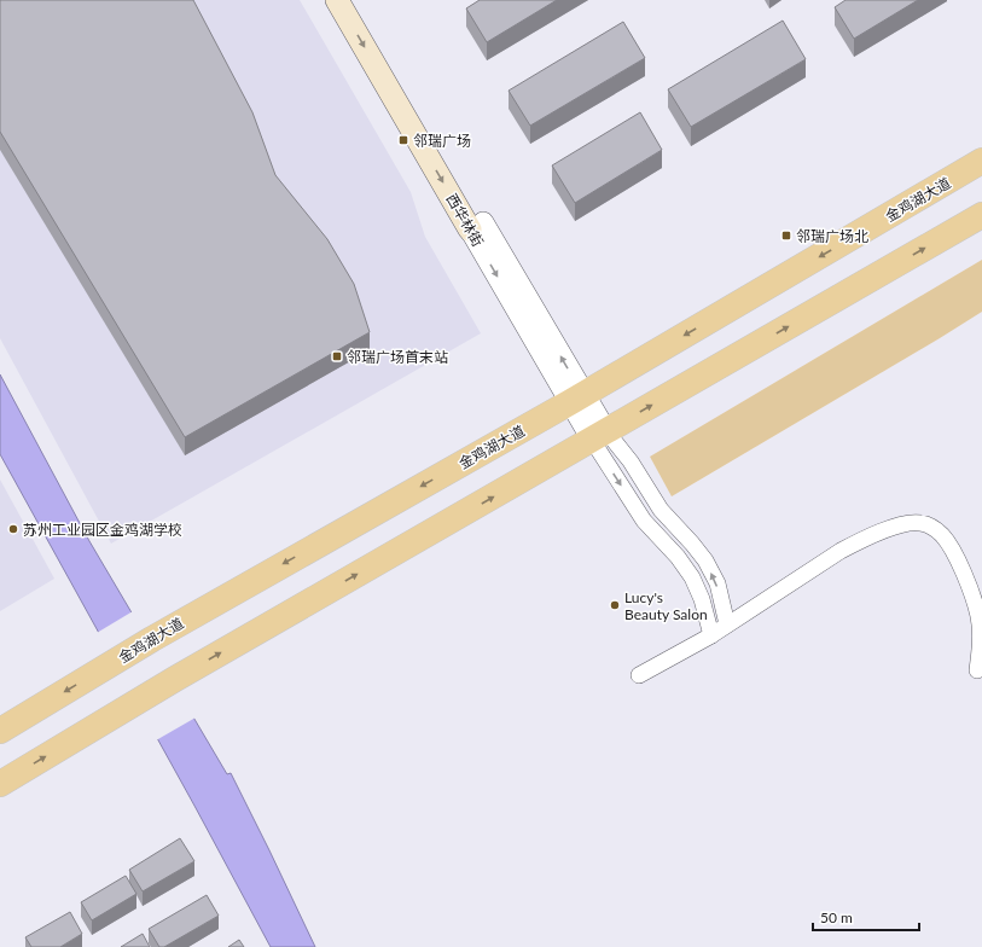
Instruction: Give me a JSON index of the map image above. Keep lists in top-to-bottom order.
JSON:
{
  "streets": {
    "main road": ["金鸡湖大道", "西华林街"]
  },
  "crossings": [
    ["金鸡湖大道", "西华林街"]
  ],
  "places": {
    "transit": ["邻瑞广场", "邻瑞广场北", "邻瑞广场首末站"],
    "other": ["苏州工业园区金鸡湖学校", "Lucy's Beauty Salon"]
  },
  "scale_bar": "50 m"
}
